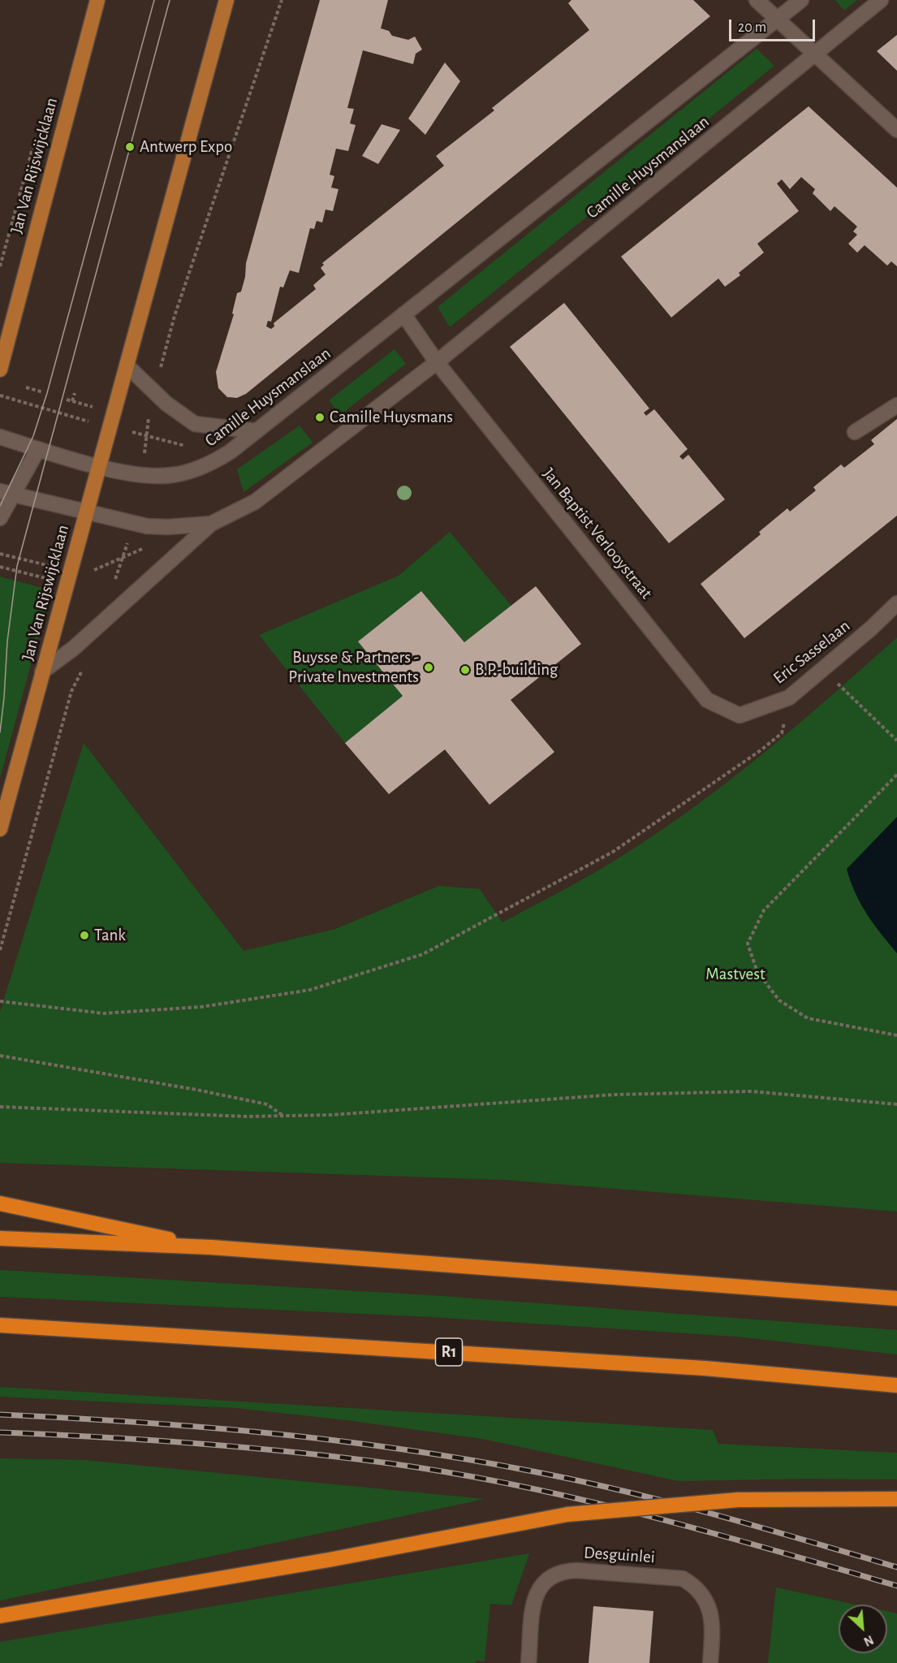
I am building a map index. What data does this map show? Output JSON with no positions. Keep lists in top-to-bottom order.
{
  "streets": {
    "highway": ["R1"],
    "main road": ["Jan Van Rijswijcklaan"],
    "street": [
      "Camille Huysmanslaan",
      "Jan Baptist Verlooystraat",
      "Eric Sasselaan",
      "Desguinlei"
    ]
  },
  "crossings": [
    ["Jan Van Rijswijcklaan", "Camille Huysmanslaan"],
    ["Camille Huysmanslaan", "Jan Baptist Verlooystraat"],
    ["Jan Baptist Verlooystraat", "Eric Sasselaan"]
  ],
  "parks": ["Mastvest"],
  "places": [
    "Antwerp Expo",
    "Camille Huysmans",
    "Buysse & Partners - Private Investments",
    "B.P.-building",
    "Tank"
  ],
  "scale_bar": "20 m",
  "north": "bottom right"
}
